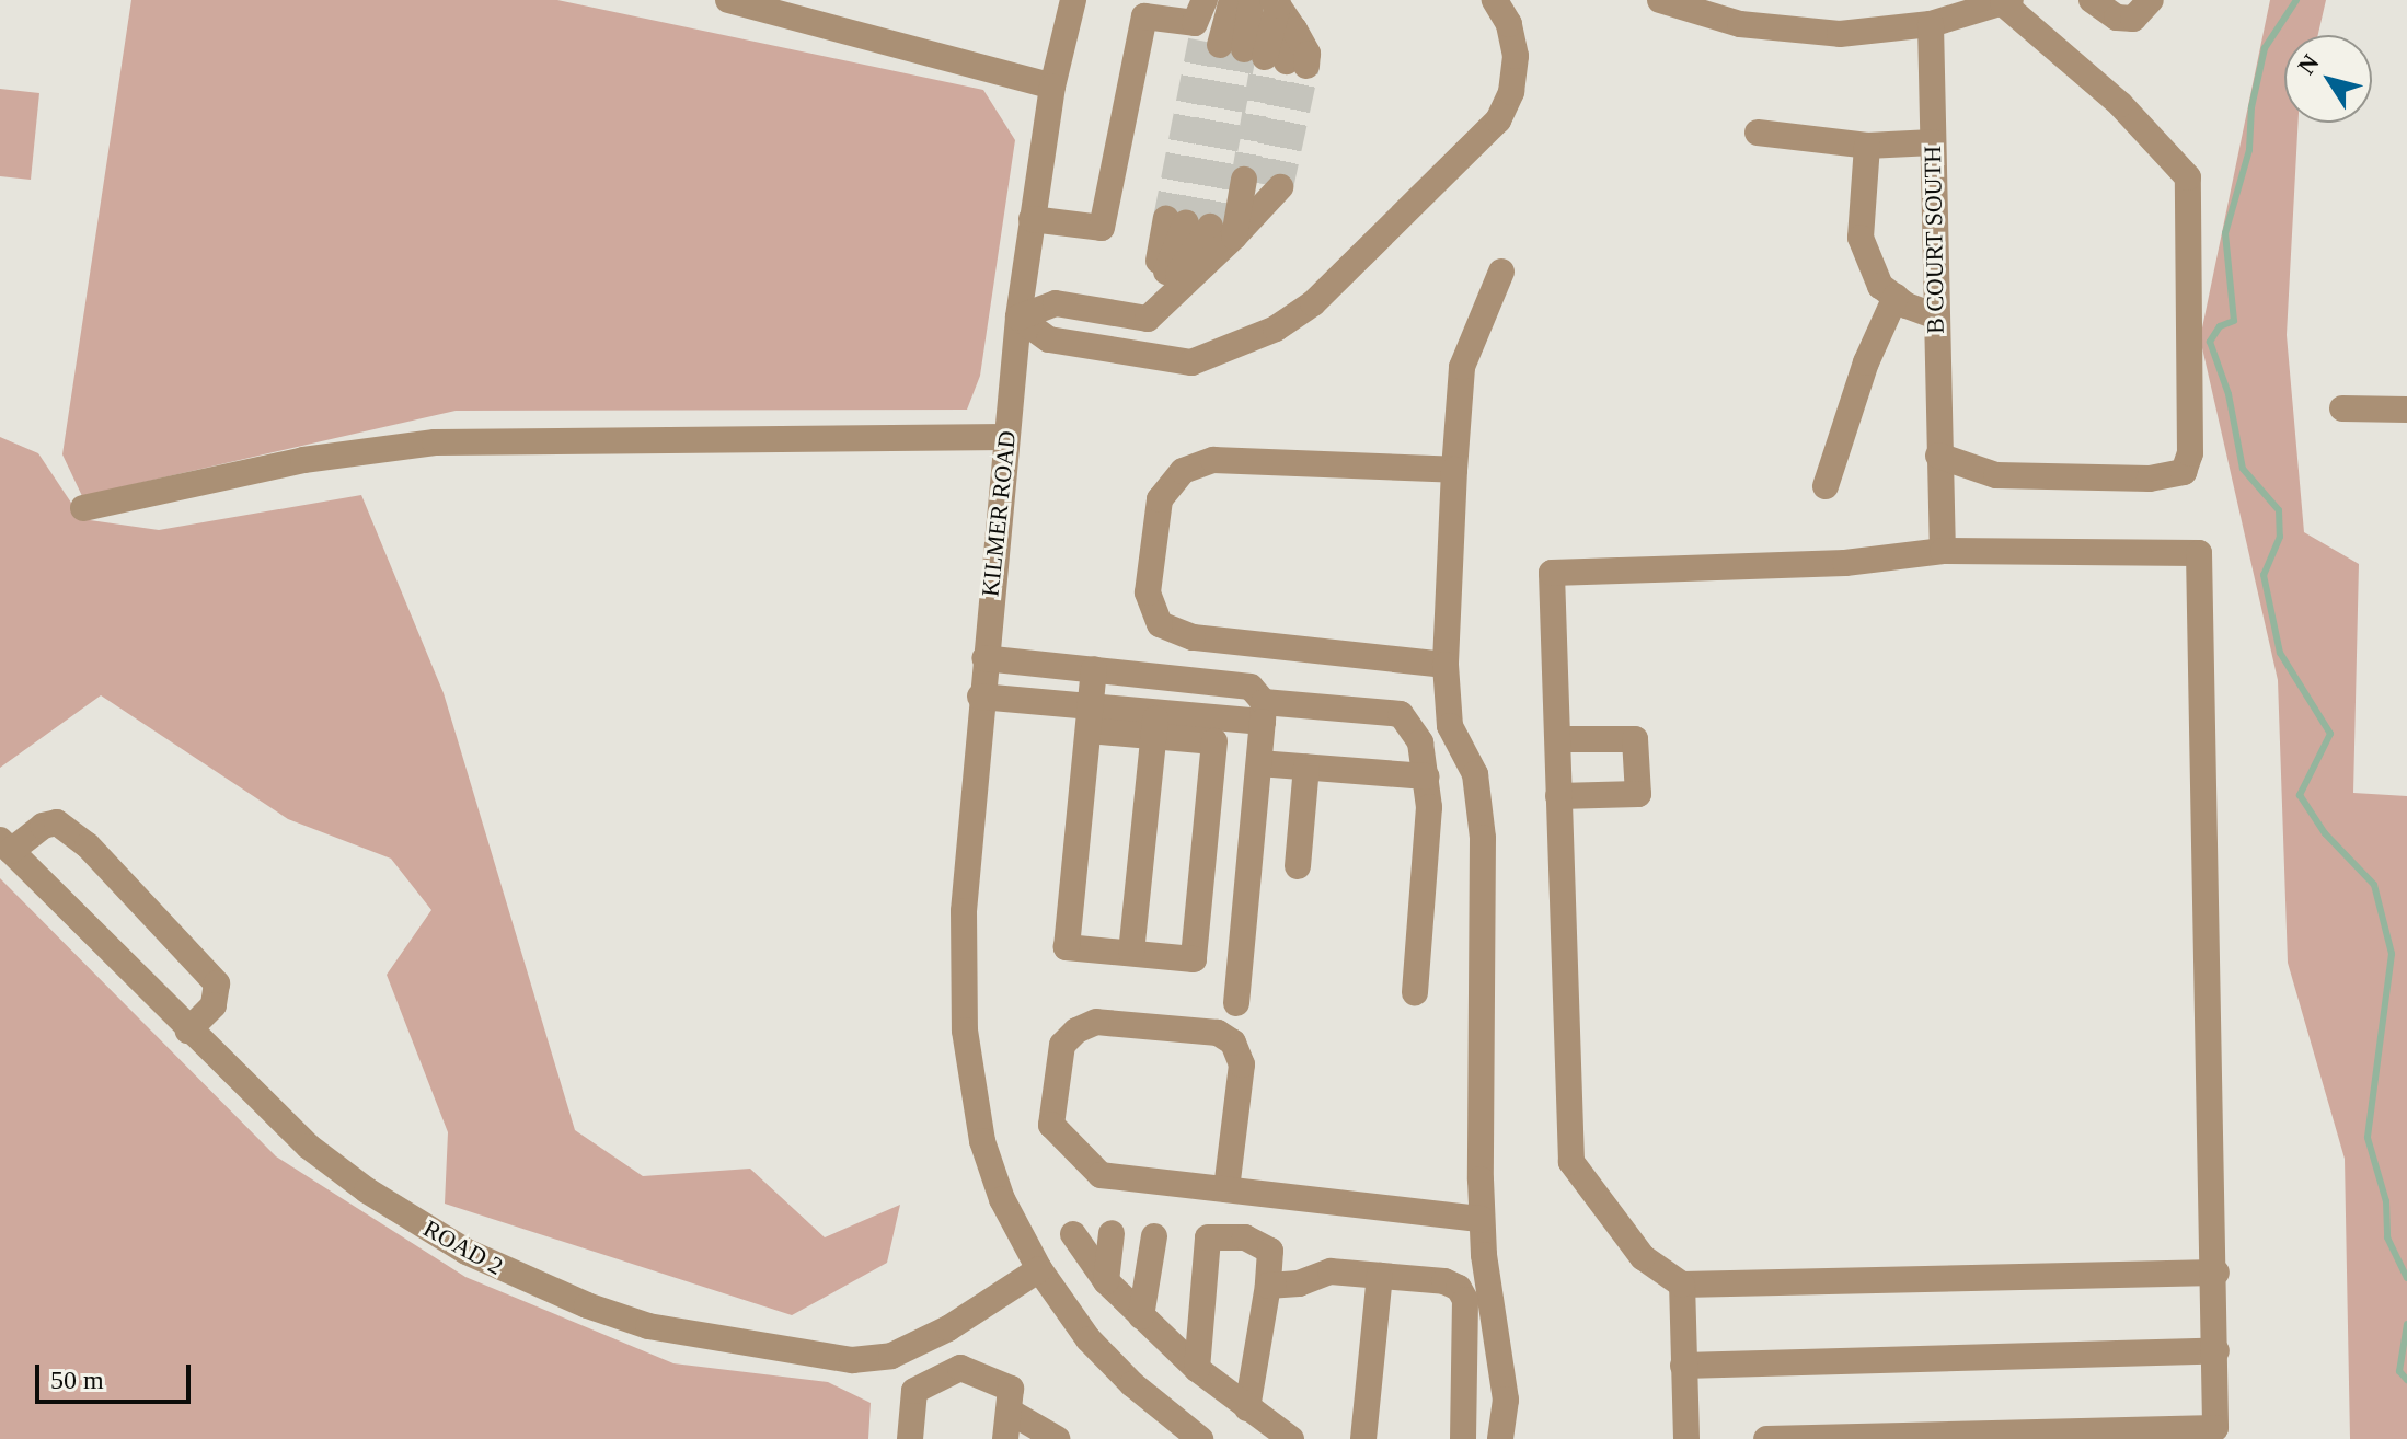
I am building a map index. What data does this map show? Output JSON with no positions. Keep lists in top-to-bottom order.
{
  "streets": {
    "street": ["B COURT SOUTH", "KILMER ROAD", "ROAD 2"]
  },
  "crossings": [
    ["KILMER ROAD", "ROAD 2"]
  ],
  "scale_bar": "50 m",
  "north": "top left"
}
